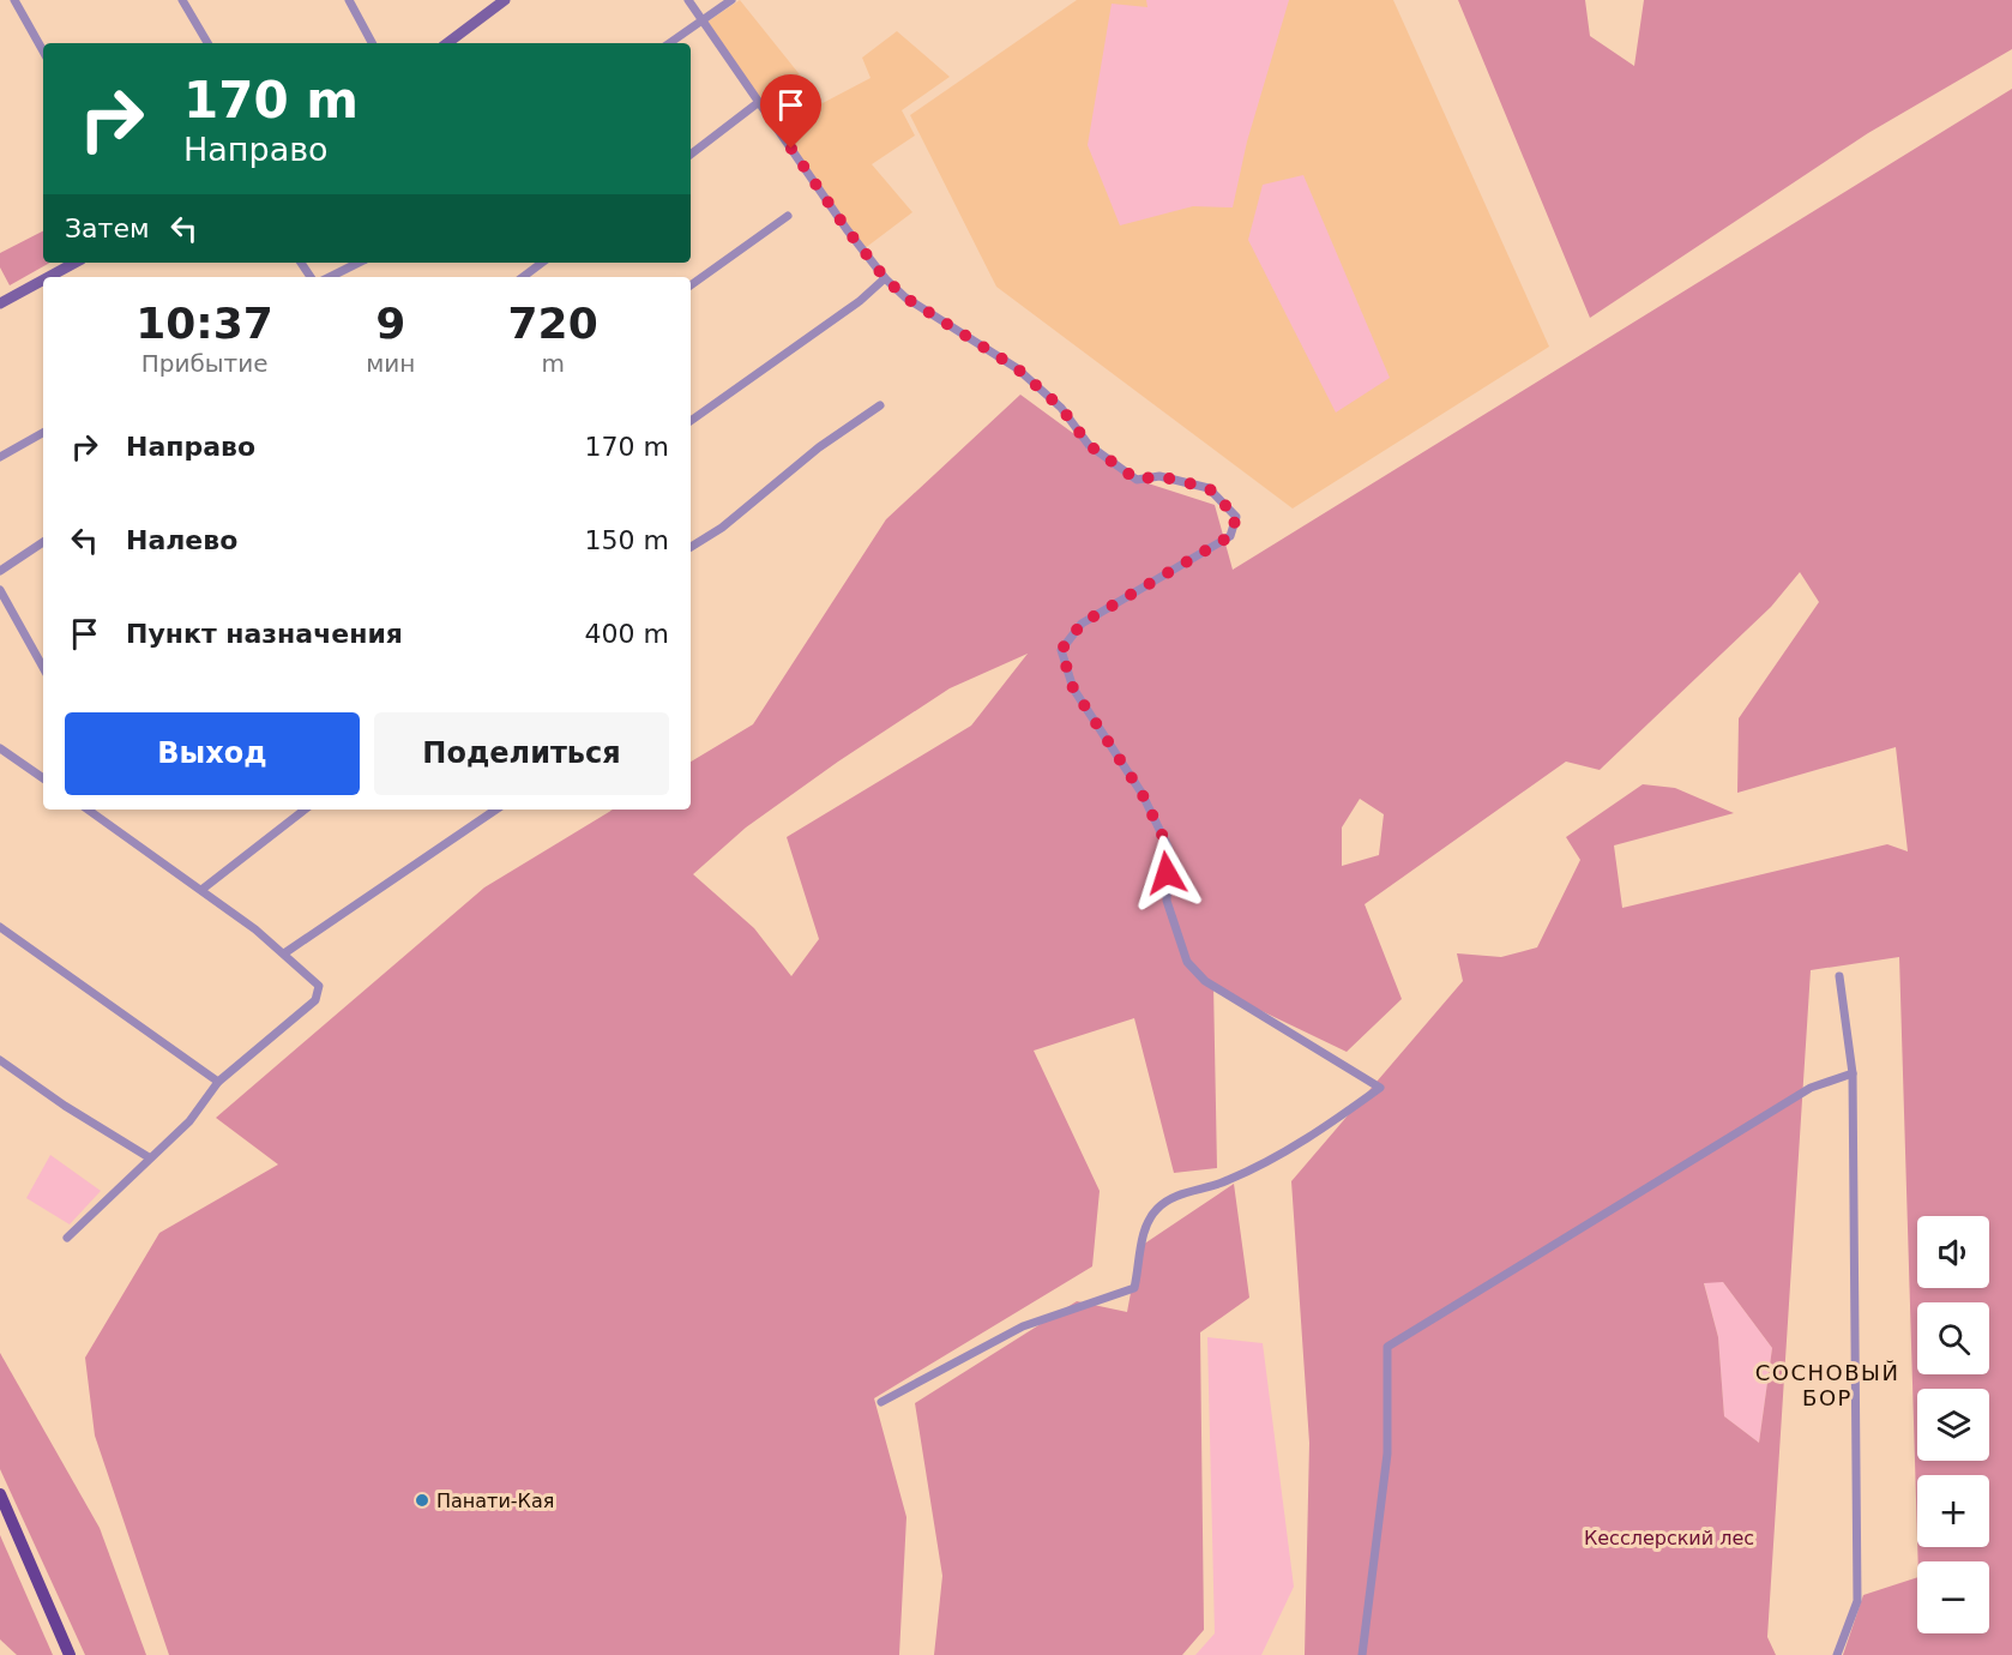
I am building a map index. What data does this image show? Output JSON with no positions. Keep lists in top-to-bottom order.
{
  "districts": ["СОСНОВЫЙ БОР"],
  "parks": ["Кесслерский лес"],
  "places": ["Панати-Кая"],
  "page": {
    "turn": ["170 m", "Направо"],
    "then": "Затем",
    "eta": [
      "10:37",
      "Прибытие",
      "9",
      "мин",
      "720",
      "m"
    ],
    "list": [
      {
        "name": "Направо",
        "value": "170 m"
      },
      {
        "name": "Налево",
        "value": "150 m"
      },
      {
        "name": "Пункт назначения",
        "value": "400 m"
      }
    ],
    "buttons": ["Выход", "Поделиться"],
    "map_buttons": ["+", "−"]
  }
}
